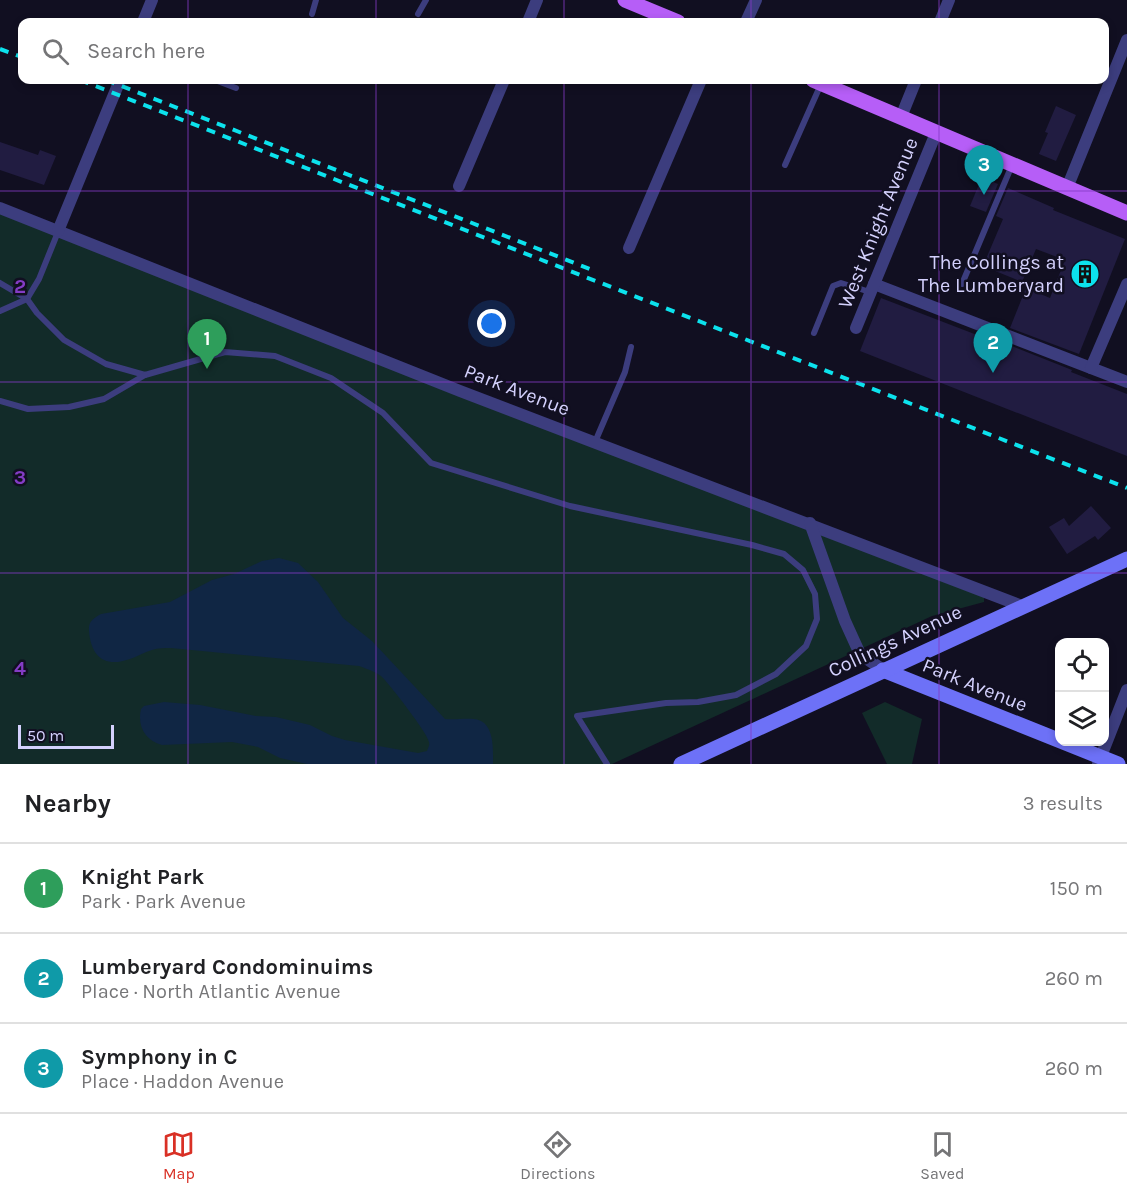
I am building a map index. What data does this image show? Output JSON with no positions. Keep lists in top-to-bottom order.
{
  "streets": {
    "main road": ["Park Avenue", "Collings Avenue"],
    "street": ["West Knight Avenue"]
  },
  "crossings": [
    ["Park Avenue", "Collings Avenue"]
  ],
  "places": {
    "building": ["The Collings at The Lumberyard"]
  },
  "scale_bar": "50 m",
  "page": {
    "search": "Search here",
    "pins": ["3", "1", "2"],
    "scale": "50 m",
    "heading": ["Nearby", "3 results"],
    "list": [
      {
        "mark": "1",
        "name": "Knight Park",
        "note": "Park · Park Avenue",
        "value": "150 m"
      },
      {
        "mark": "2",
        "name": "Lumberyard Condominuims",
        "note": "Place · North Atlantic Avenue",
        "value": "260 m"
      },
      {
        "mark": "3",
        "name": "Symphony in C",
        "note": "Place · Haddon Avenue",
        "value": "260 m"
      }
    ],
    "nav": ["Map", "Directions", "Saved"]
  },
  "grid": {
    "rows": ["2", "3", "4"]
  }
}
